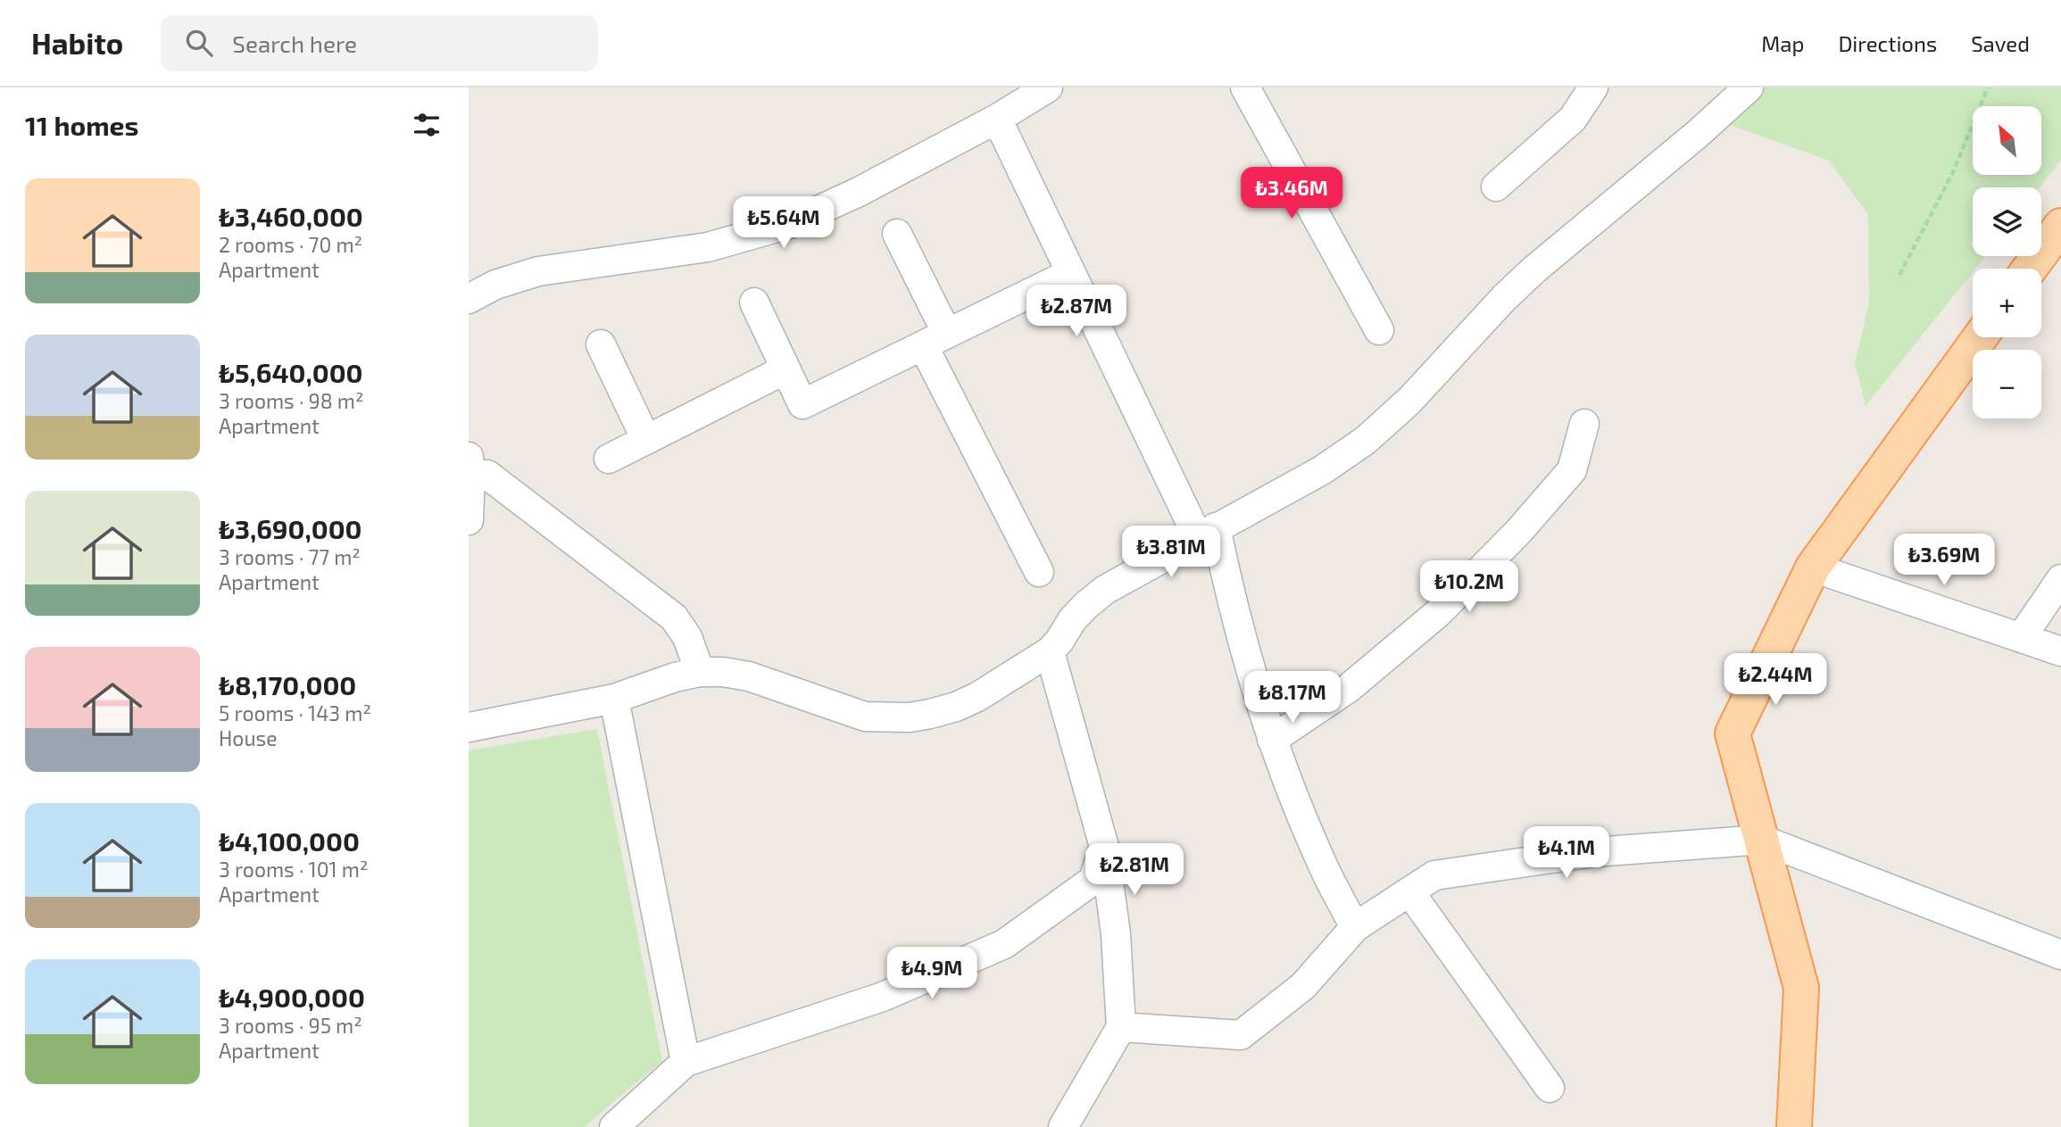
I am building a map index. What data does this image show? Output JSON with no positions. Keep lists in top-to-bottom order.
{
  "north": "top left",
  "page": {
    "header": "Habito",
    "search": "Search here",
    "nav": ["Map", "Directions", "Saved"],
    "heading": "11 homes",
    "map_buttons": ["+", "−"],
    "list": [
      {
        "name": "₺3,460,000",
        "note": "2 rooms · 70 m² · Apartment"
      },
      {
        "name": "₺5,640,000",
        "note": "3 rooms · 98 m² · Apartment"
      },
      {
        "name": "₺3,690,000",
        "note": "3 rooms · 77 m² · Apartment"
      },
      {
        "name": "₺8,170,000",
        "note": "5 rooms · 143 m² · House"
      },
      {
        "name": "₺4,100,000",
        "note": "3 rooms · 101 m² · Apartment"
      },
      {
        "name": "₺4,900,000",
        "note": "3 rooms · 95 m² · Apartment"
      }
    ],
    "price": [
      "₺3.46M",
      "₺5.64M",
      "₺2.87M",
      "₺3.81M",
      "₺3.69M",
      "₺10.2M",
      "₺2.44M",
      "₺8.17M",
      "₺4.1M",
      "₺2.81M",
      "₺4.9M"
    ]
  }
}
